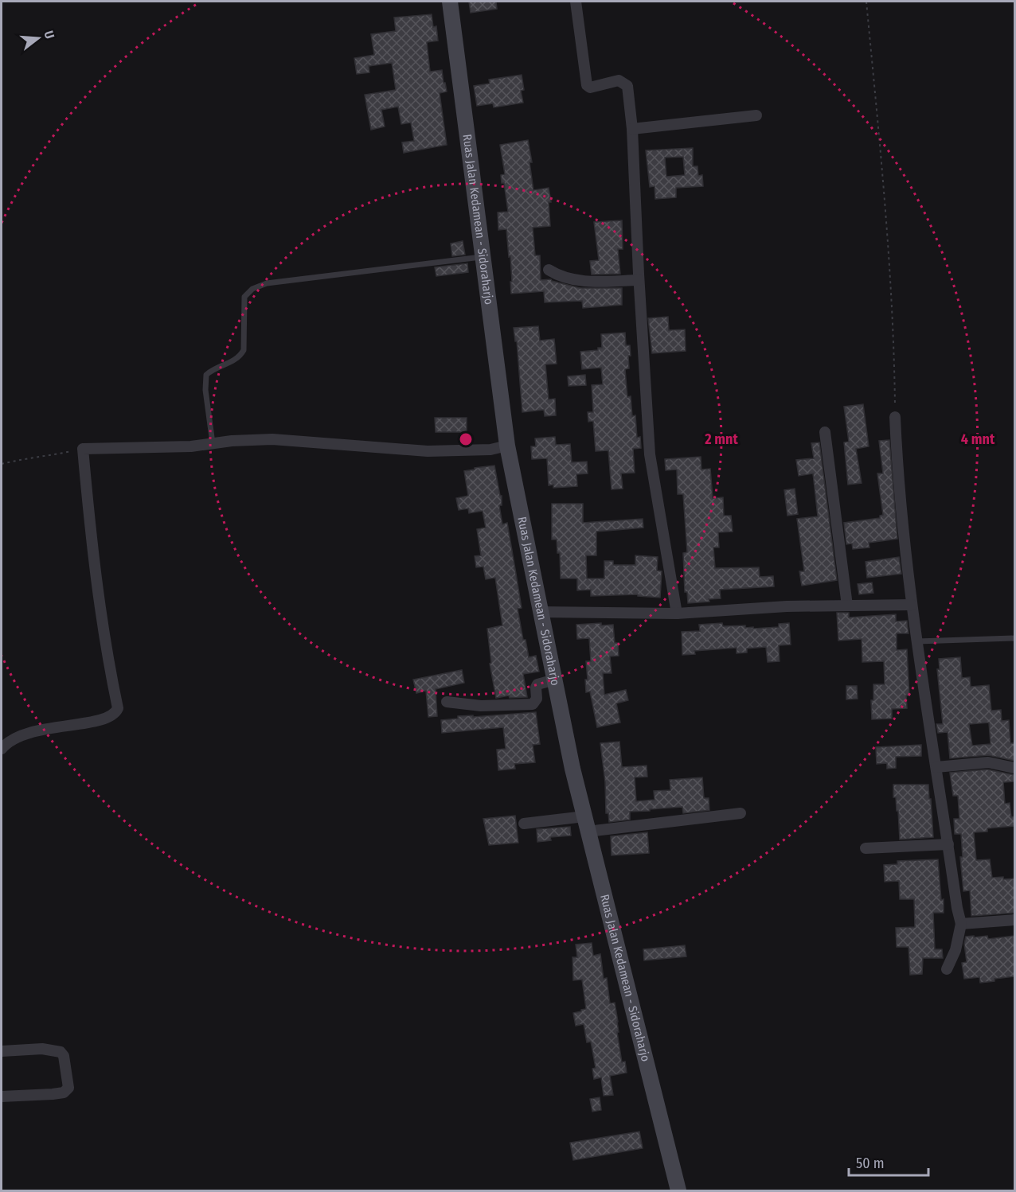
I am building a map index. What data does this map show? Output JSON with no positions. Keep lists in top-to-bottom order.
{
  "streets": {
    "main road": ["Ruas Jalan Kedamean - Sidoraharjo"]
  },
  "scale_bar": "50 m",
  "north": "right",
  "rings": ["2 mnt", "4 mnt"]
}
